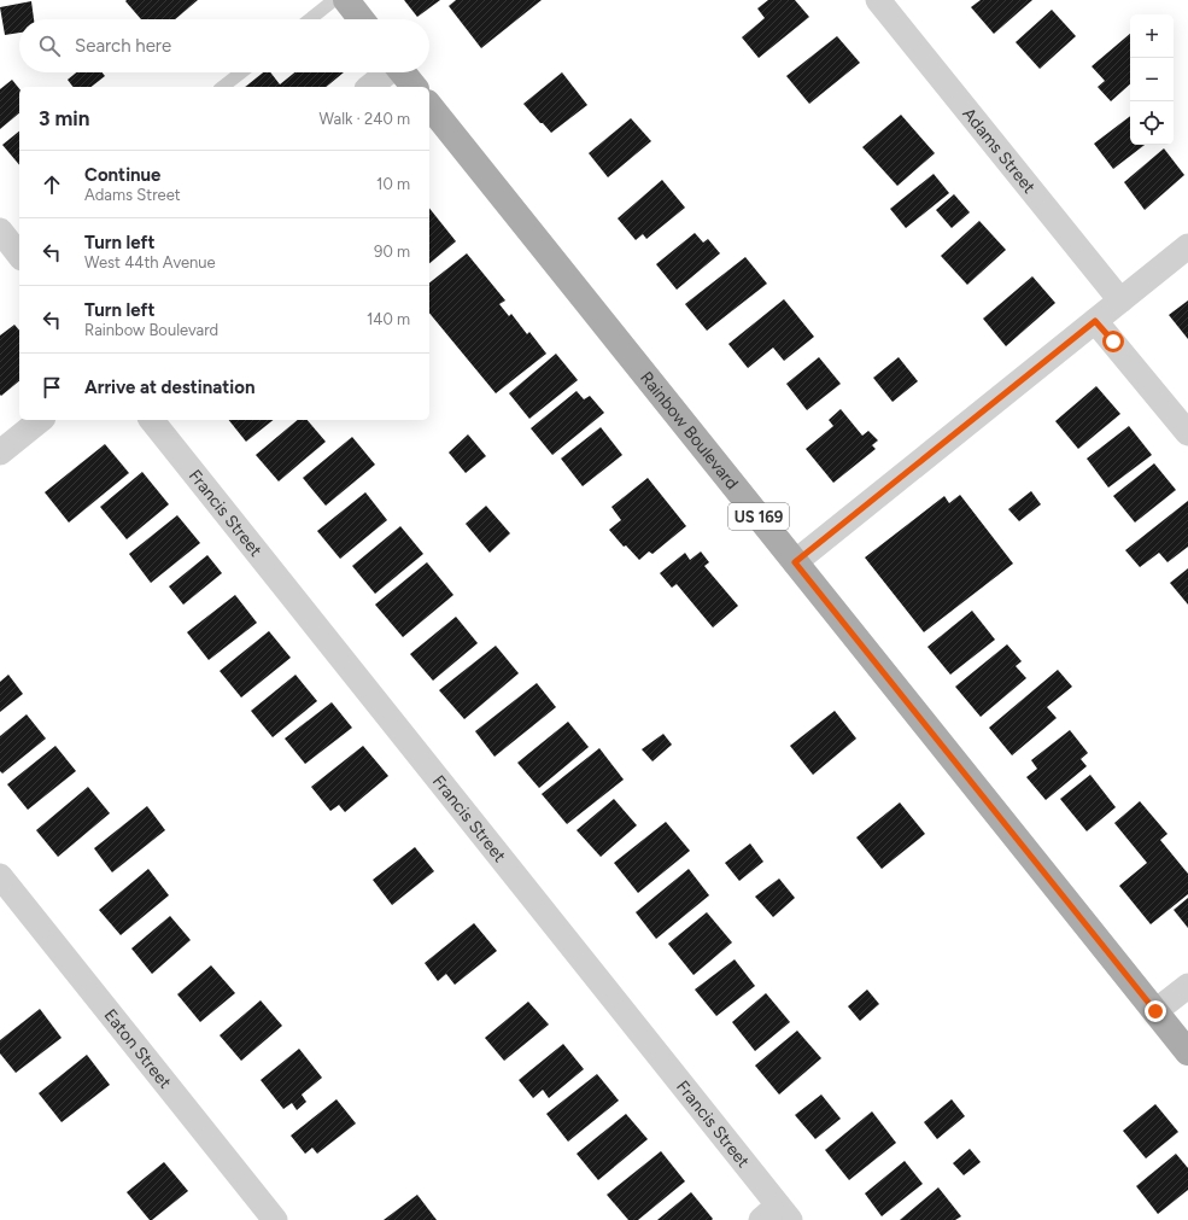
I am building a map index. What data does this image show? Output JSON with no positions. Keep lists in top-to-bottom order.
{
  "streets": {
    "main road": ["Rainbow Boulevard", "US 169"],
    "street": ["Adams Street", "Francis Street", "Eaton Street"]
  },
  "page": {
    "map_buttons": ["+", "−"],
    "search": "Search here",
    "heading": ["3 min", "Walk · 240 m"],
    "list": [
      ["Continue", "Adams Street", "10 m"],
      ["Turn left", "West 44th Avenue", "90 m"],
      ["Turn left", "Rainbow Boulevard", "140 m"],
      "Arrive at destination"
    ]
  }
}
